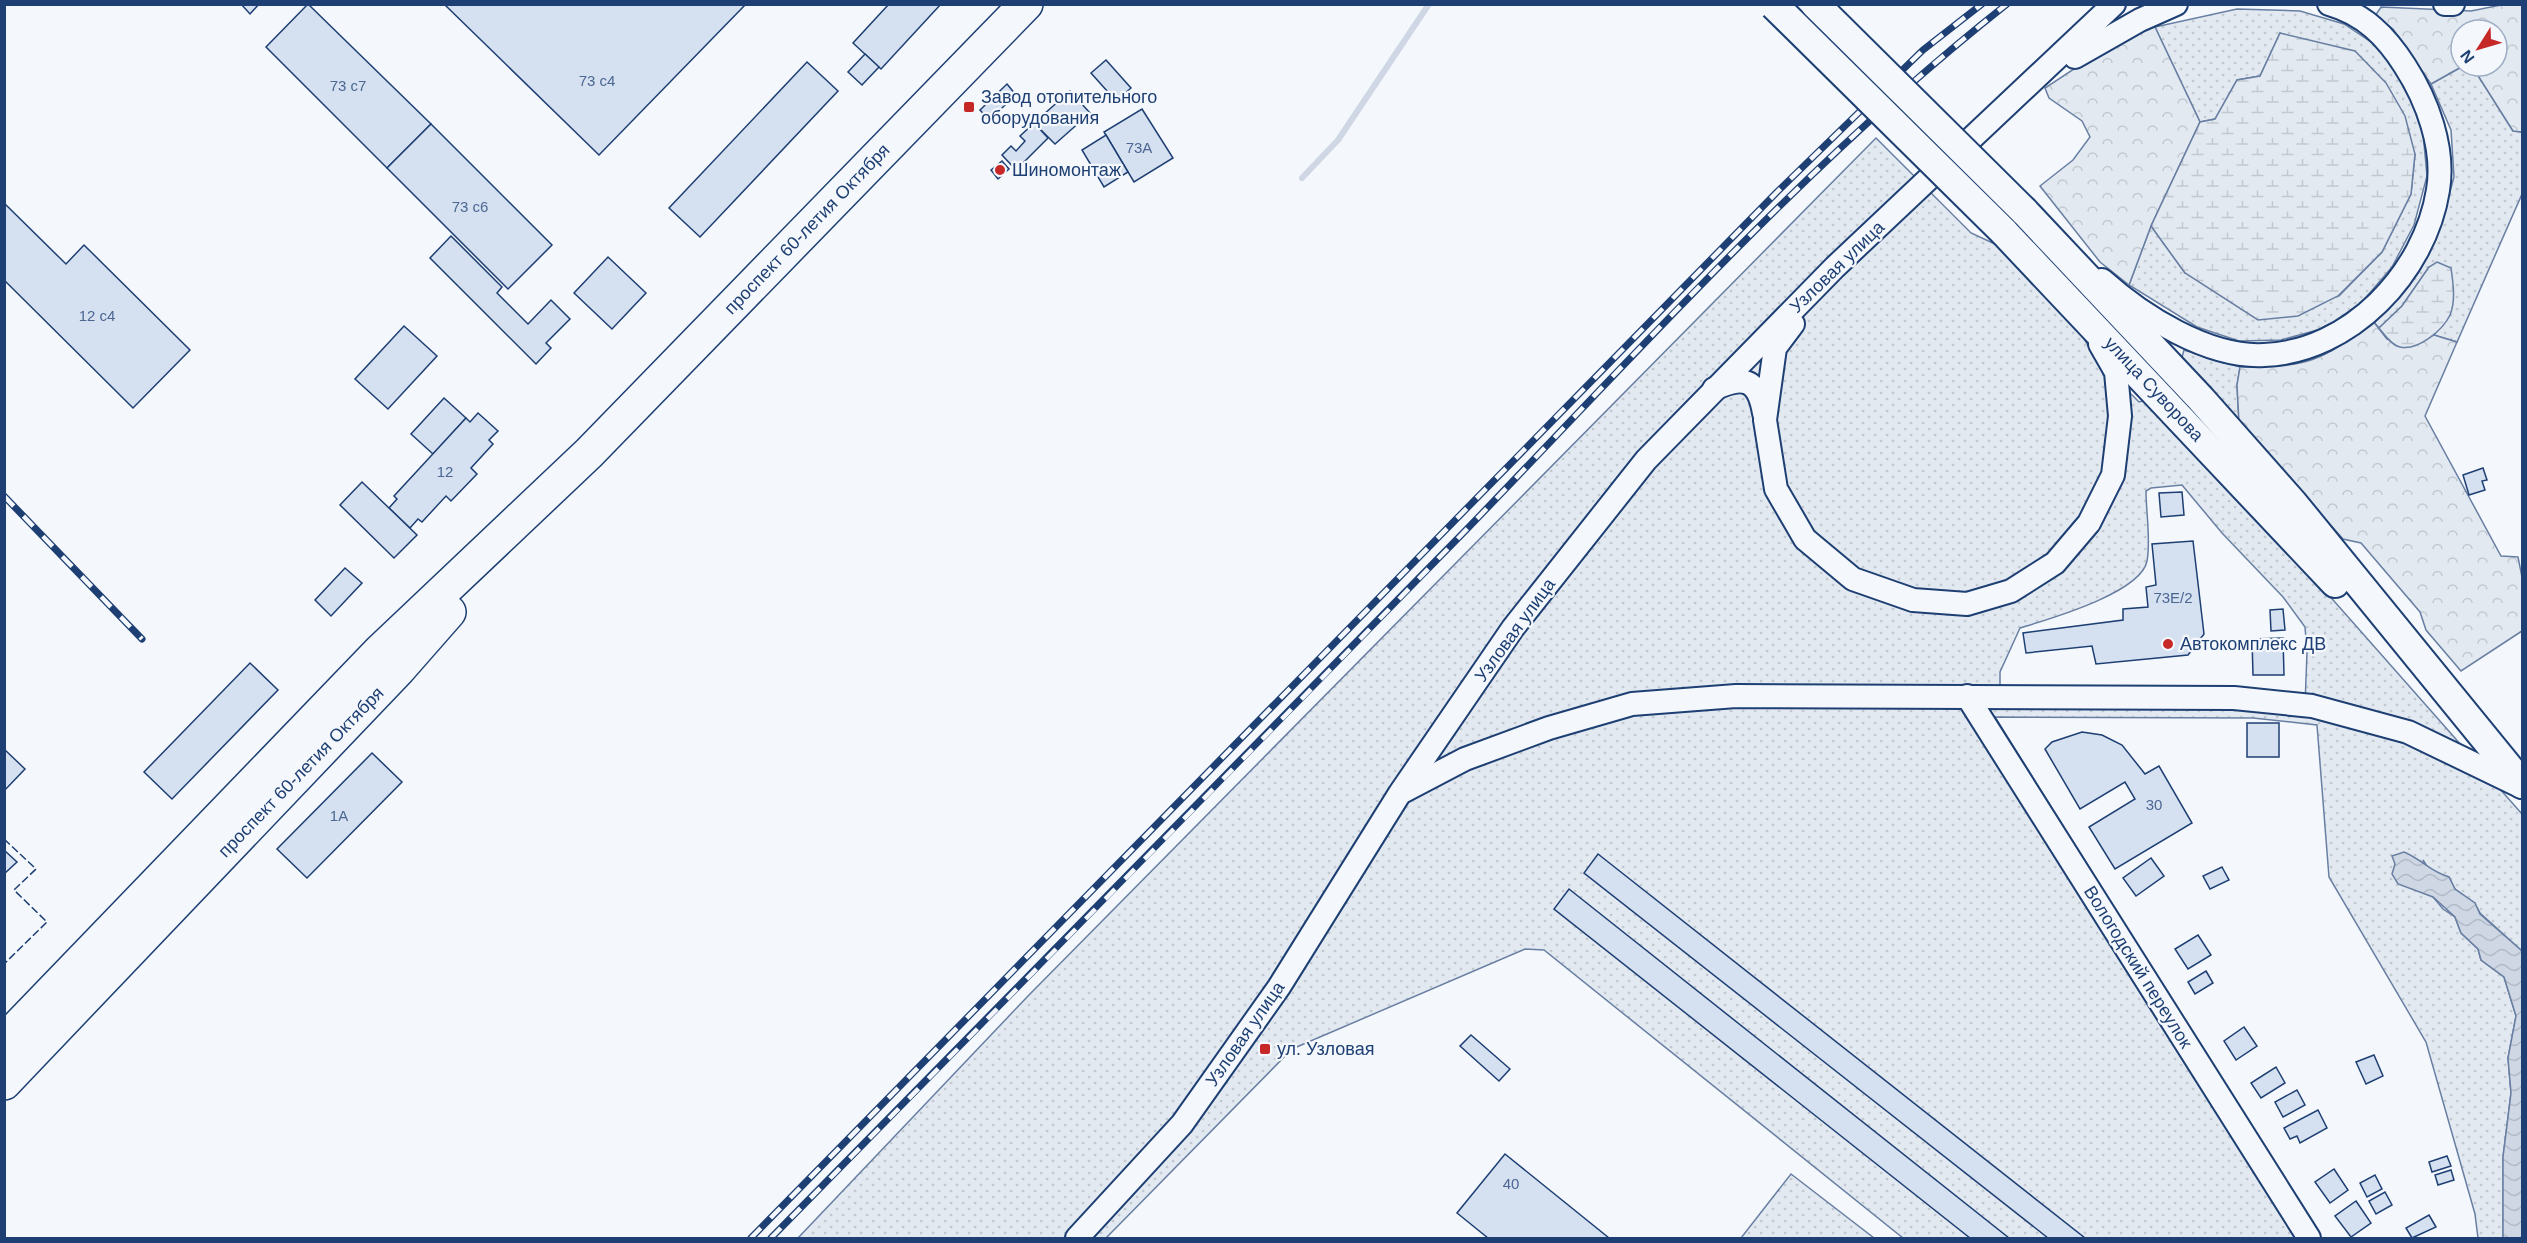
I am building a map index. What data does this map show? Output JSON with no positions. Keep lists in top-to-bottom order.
{
  "streets": {
    "highway": ["проспект 60-летия Октября"],
    "main road": ["улица Суворова"],
    "street": ["Узловая улица", "Вологодский переулок"]
  },
  "places": {
    "transit": ["Завод отопительного оборудования", "ул. Узловая"],
    "other": ["Шиномонтаж", "Автокомплекс ДВ"]
  },
  "house_numbers": [
    "73 с4",
    "73 с7",
    "73А",
    "73 с6",
    "12 с4",
    "12",
    "73Е/2",
    "30",
    "1А",
    "40"
  ],
  "north": "bottom left"
}
